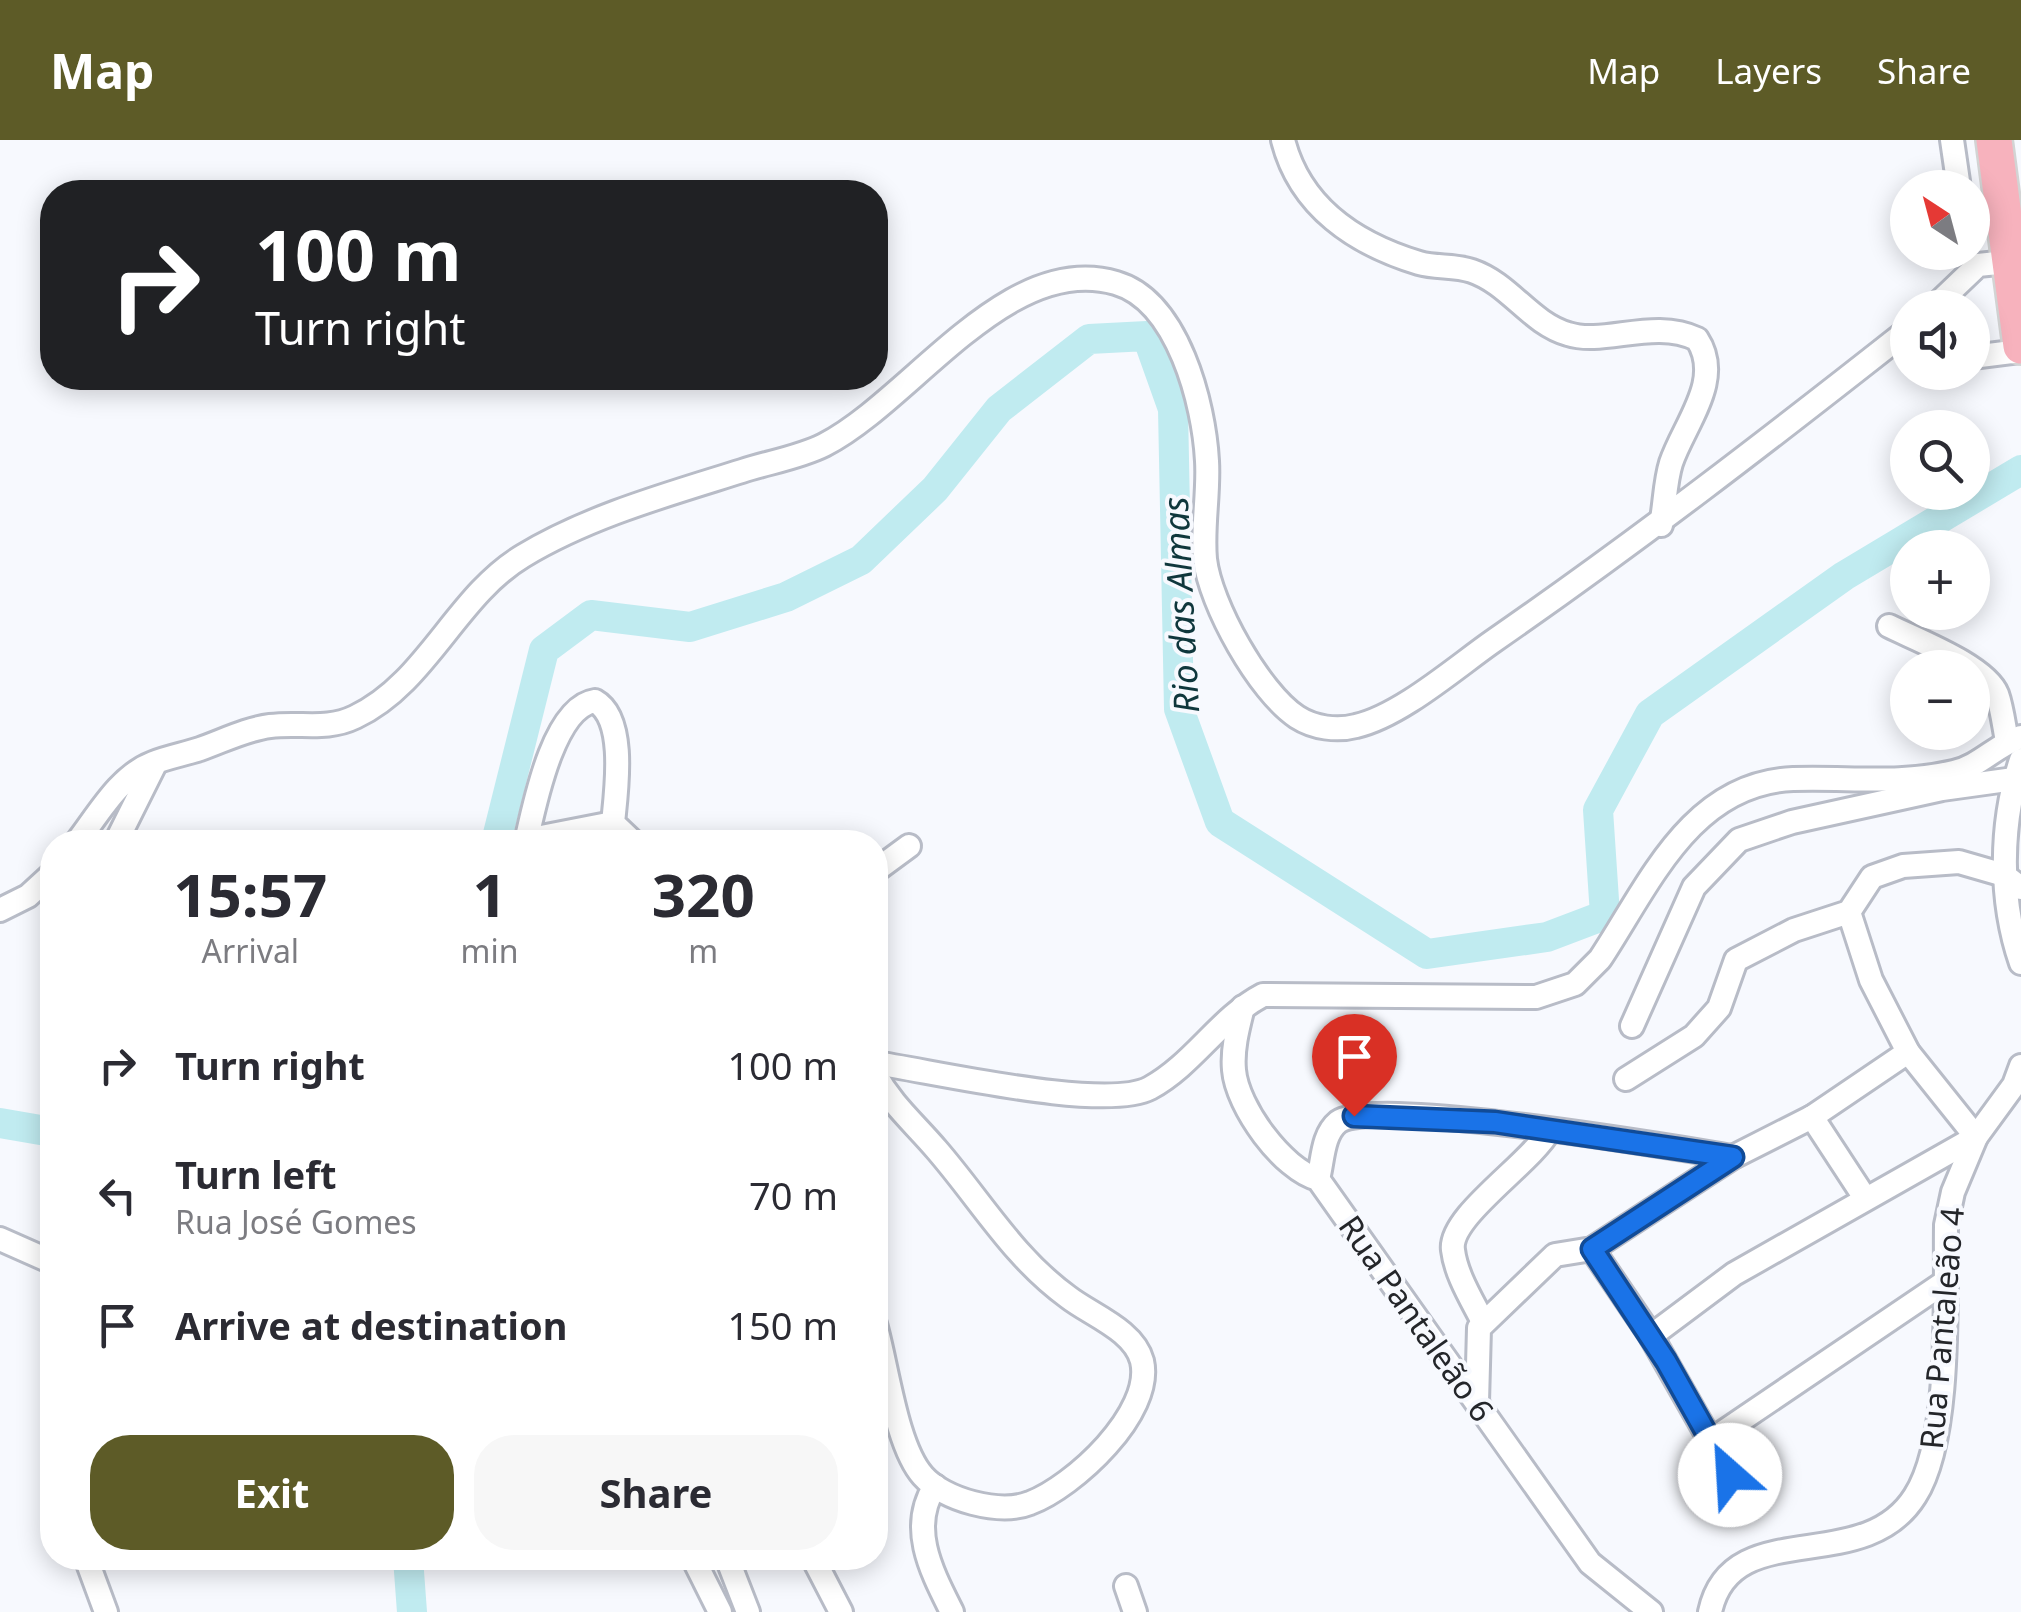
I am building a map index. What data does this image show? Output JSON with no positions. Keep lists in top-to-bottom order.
{
  "streets": {
    "street": ["Rua Pantaleão 6", "Rua Pantaleão 4"]
  },
  "water": ["Rio das Almas"],
  "north": "top left",
  "page": {
    "header": "Map",
    "nav": ["Map", "Layers", "Share"],
    "map_buttons": ["+", "−"],
    "turn": ["100 m", "Turn right"],
    "eta": [
      "15:57",
      "Arrival",
      "1",
      "min",
      "320",
      "m"
    ],
    "list": [
      {
        "name": "Turn right",
        "value": "100 m"
      },
      {
        "name": "Turn left",
        "note": "Rua José Gomes",
        "value": "70 m"
      },
      {
        "name": "Arrive at destination",
        "value": "150 m"
      }
    ],
    "buttons": ["Exit", "Share"]
  }
}
